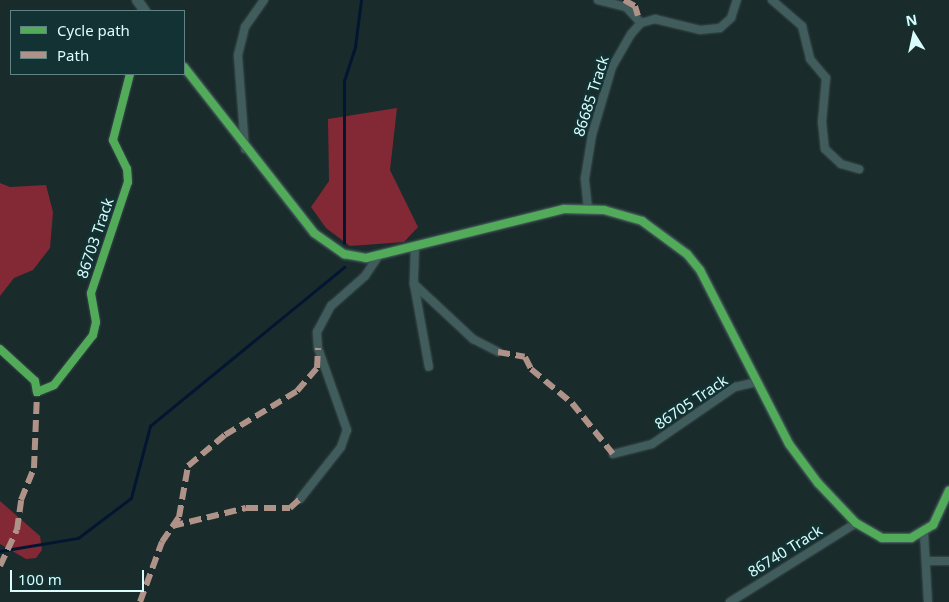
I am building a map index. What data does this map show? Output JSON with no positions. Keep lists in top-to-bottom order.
{
  "streets": {
    "street": [
      "86685 Track",
      "86703 Track",
      "86705 Track",
      "86740 Track"
    ]
  },
  "legend": ["Cycle path", "Path"],
  "scale_bar": "100 m",
  "north": "top"
}
